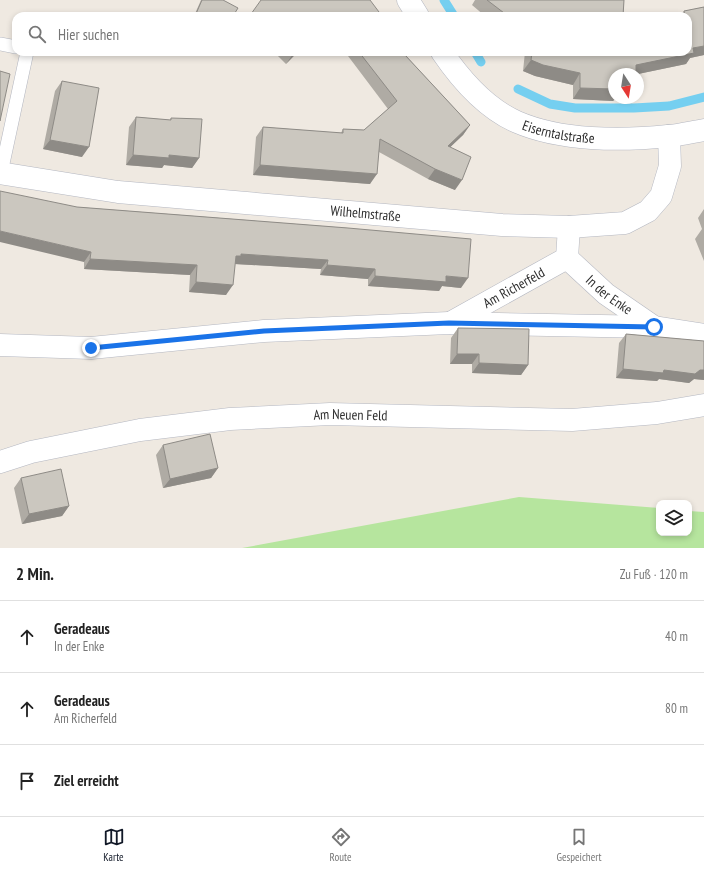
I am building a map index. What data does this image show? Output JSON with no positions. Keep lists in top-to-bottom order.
{
  "streets": {
    "street": [
      "Eiserntalstraße",
      "Wilhelmstraße",
      "Am Richerfeld",
      "In der Enke",
      "Am Neuen Feld"
    ]
  },
  "crossings": [
    ["Eiserntalstraße", "Wilhelmstraße"],
    ["Am Richerfeld", "In der Enke"]
  ],
  "north": "bottom",
  "page": {
    "search": "Hier suchen",
    "heading": ["2 Min.", "Zu Fuß · 120 m"],
    "list": [
      ["Geradeaus", "In der Enke", "40 m"],
      ["Geradeaus", "Am Richerfeld", "80 m"],
      "Ziel erreicht"
    ],
    "nav": ["Karte", "Route", "Gespeichert"]
  }
}
